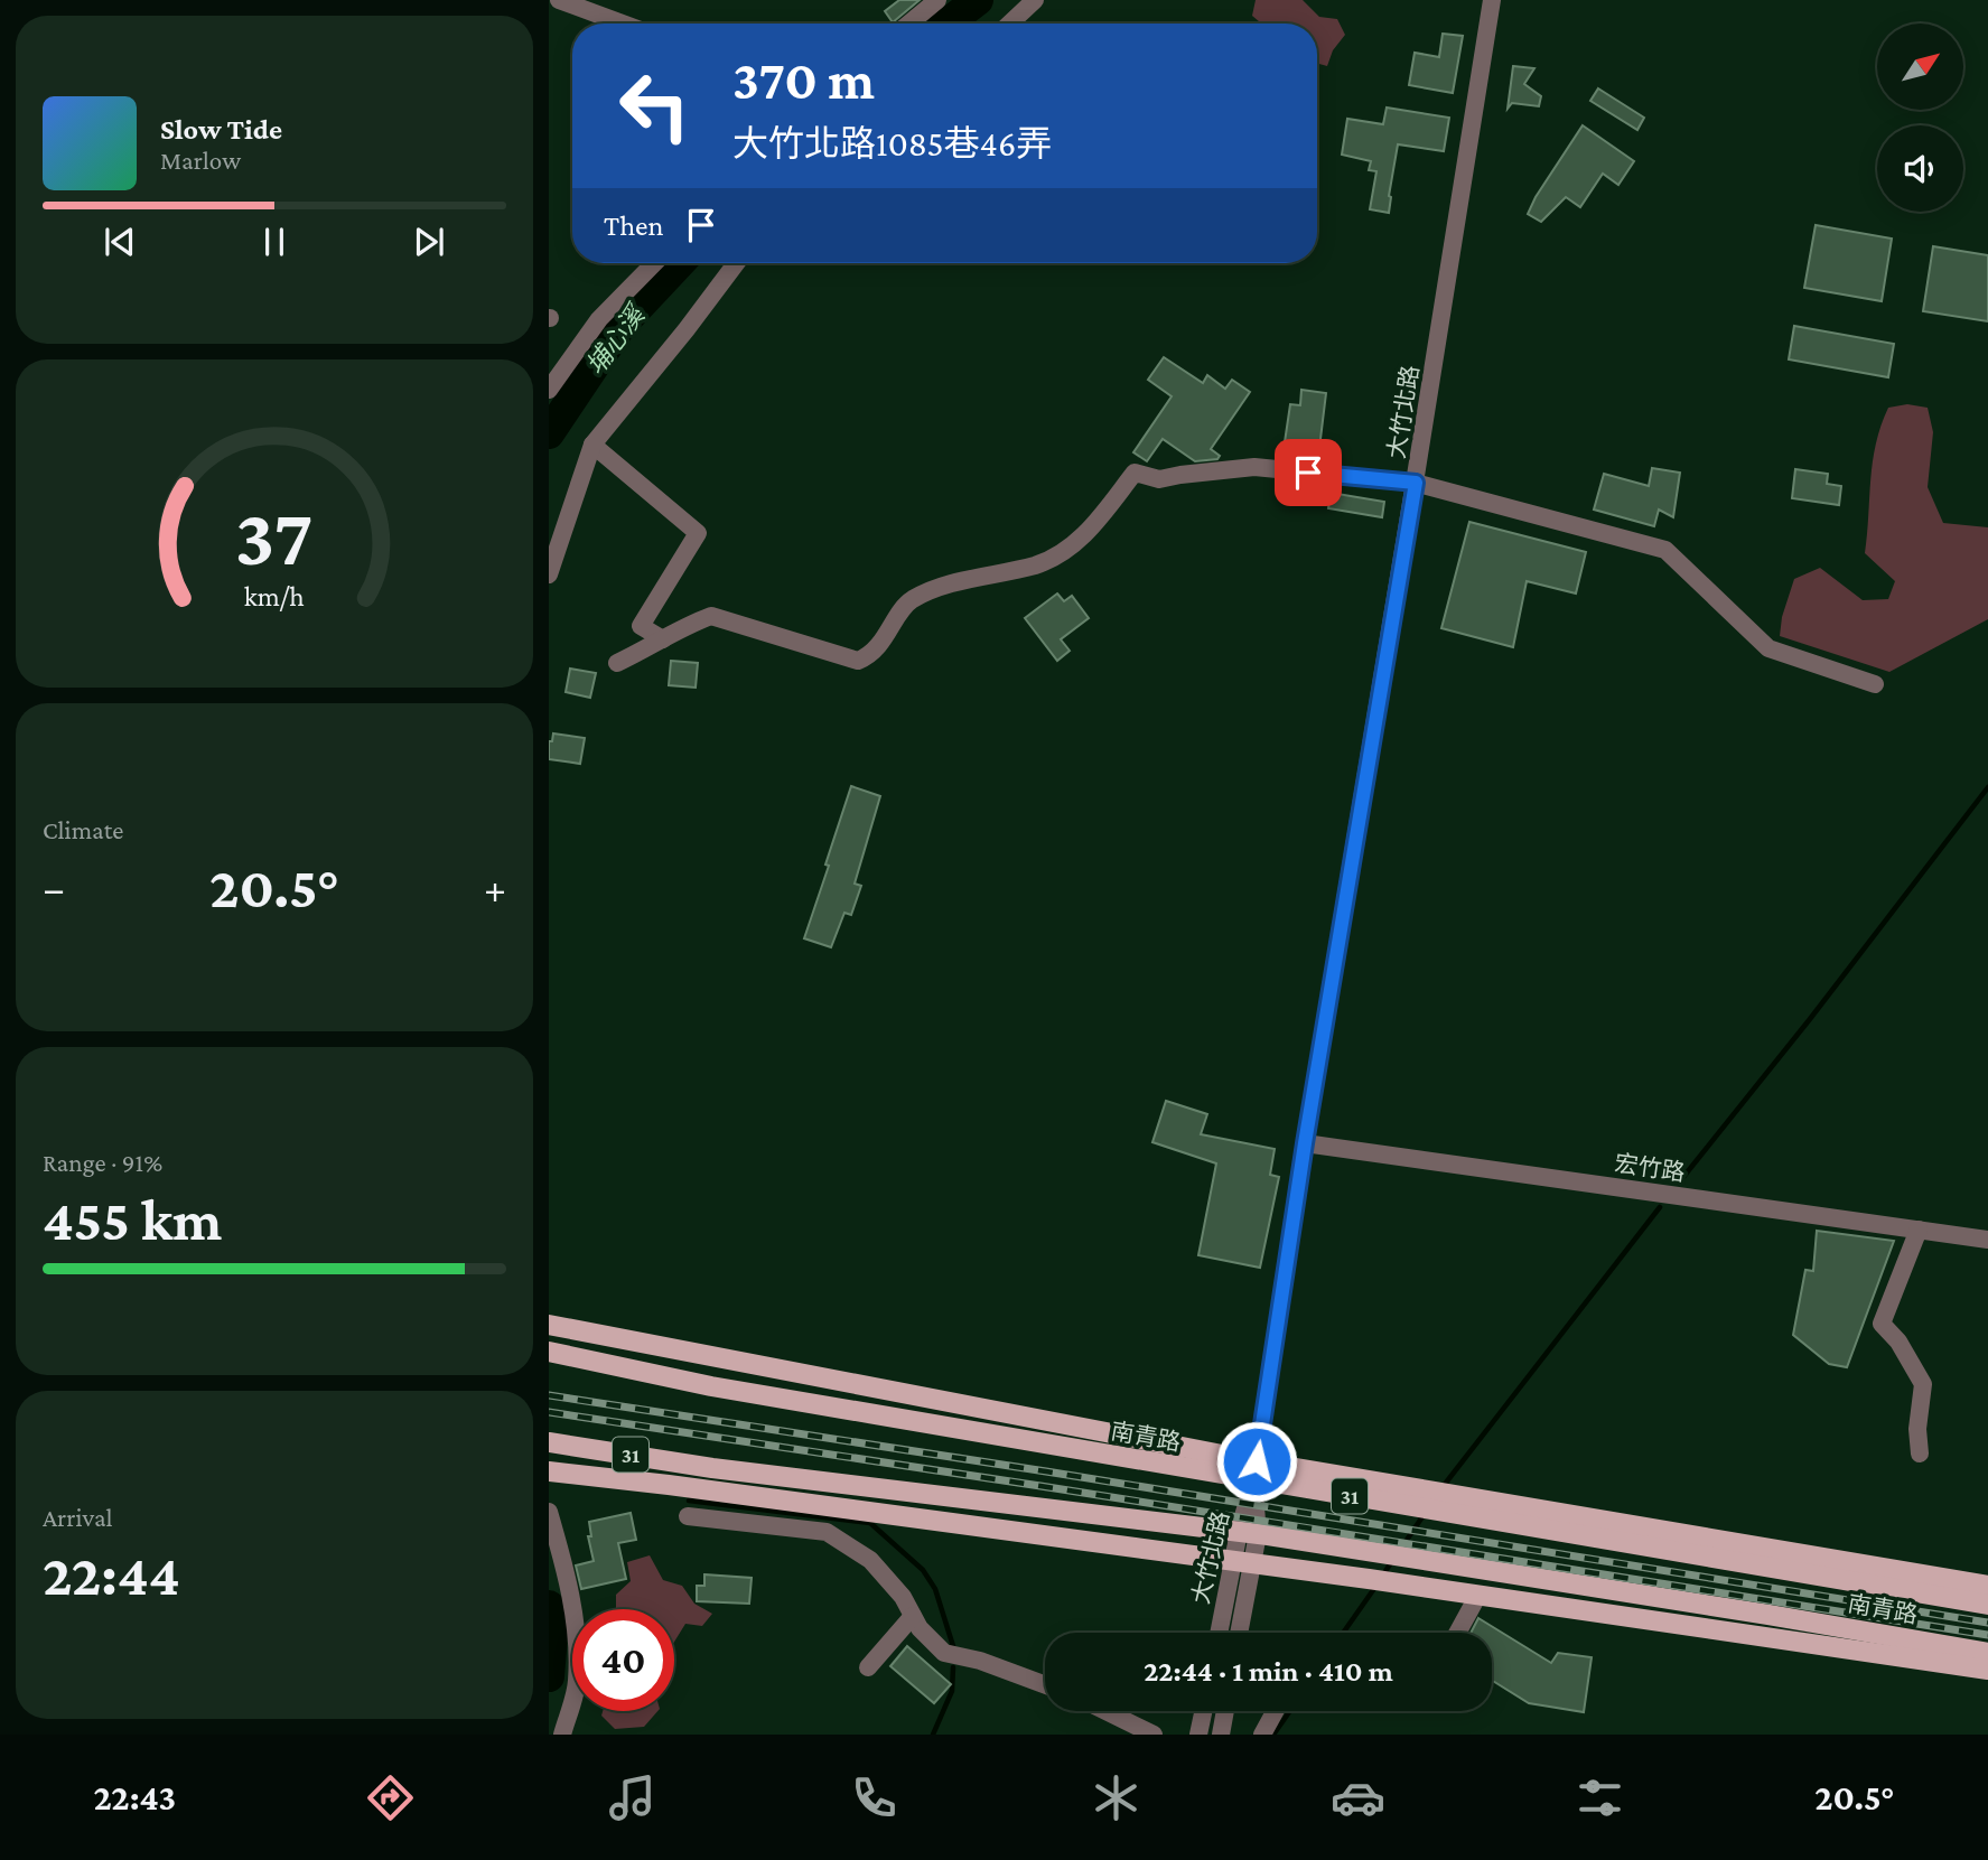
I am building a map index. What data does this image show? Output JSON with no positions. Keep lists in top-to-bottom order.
{
  "streets": {
    "main road": ["南青路", "31"],
    "street": ["大竹北路", "宏竹路"]
  },
  "crossings": [
    ["大竹北路", "宏竹路"],
    ["大竹北路", "南青路"],
    ["大竹北路", "31"],
    ["南青路", "31"]
  ],
  "water": ["埔心溪"],
  "north": "top right",
  "page": {
    "turn": ["370 m", "大竹北路1085巷46弄"],
    "song": ["Slow Tide", "Marlow"],
    "then": "Then",
    "tile": [
      "Climate",
      ["Range · 91%", "455 km"],
      ["Arrival", "22:44"]
    ],
    "heat": ["−", "20.5°", "+"],
    "limit": "40",
    "trip": "22:44 · 1 min · 410 m",
    "tabs": ["22:43", "20.5°"],
    "gauge": ["37", "km/h"]
  }
}
